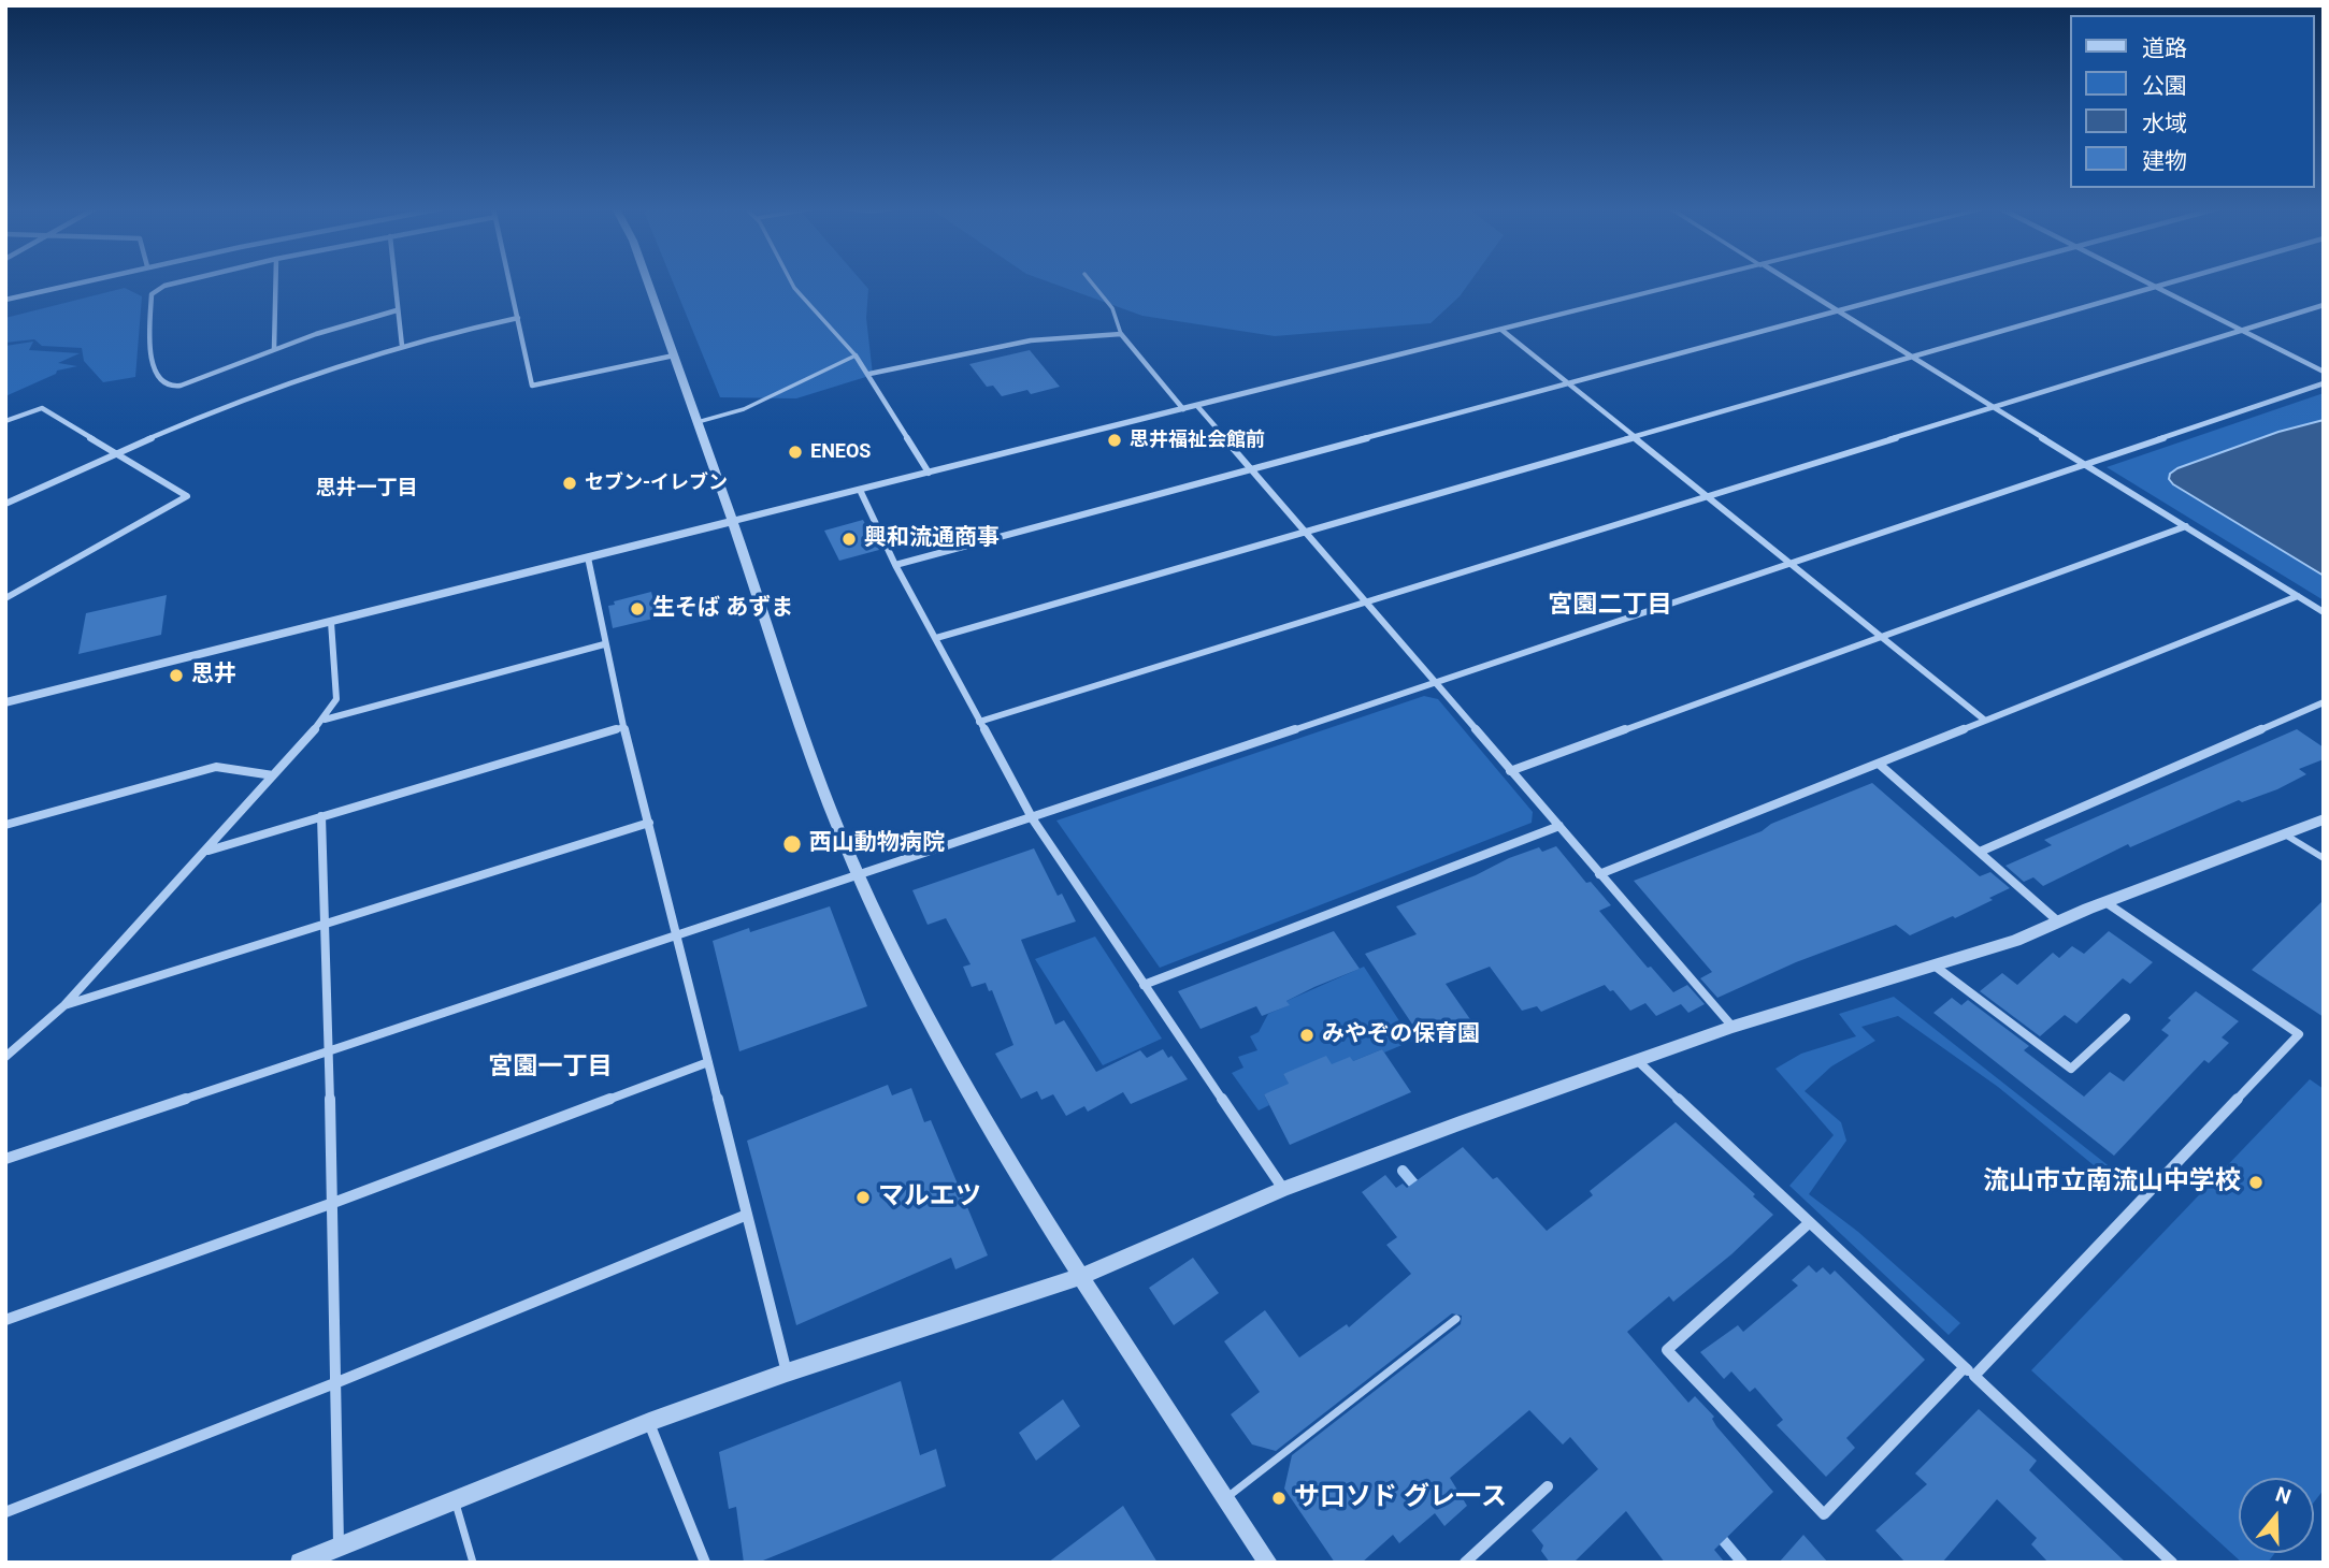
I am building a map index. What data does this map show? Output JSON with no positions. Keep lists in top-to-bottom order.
{
  "districts": ["思井一丁目", "宮園二丁目", "宮園一丁目"],
  "places": [
    "思井福祉会館前",
    "ENEOS",
    "セブン-イレブン",
    "興和流通商事",
    "生そば あずま",
    "思井",
    "西山動物病院",
    "みやぞの保育園",
    "流山市立南流山中学校",
    "マルエツ",
    "サ口ソド グレ一ス"
  ],
  "legend": [
    "道路",
    "公園",
    "水域",
    "建物"
  ],
  "north": "top"
}
